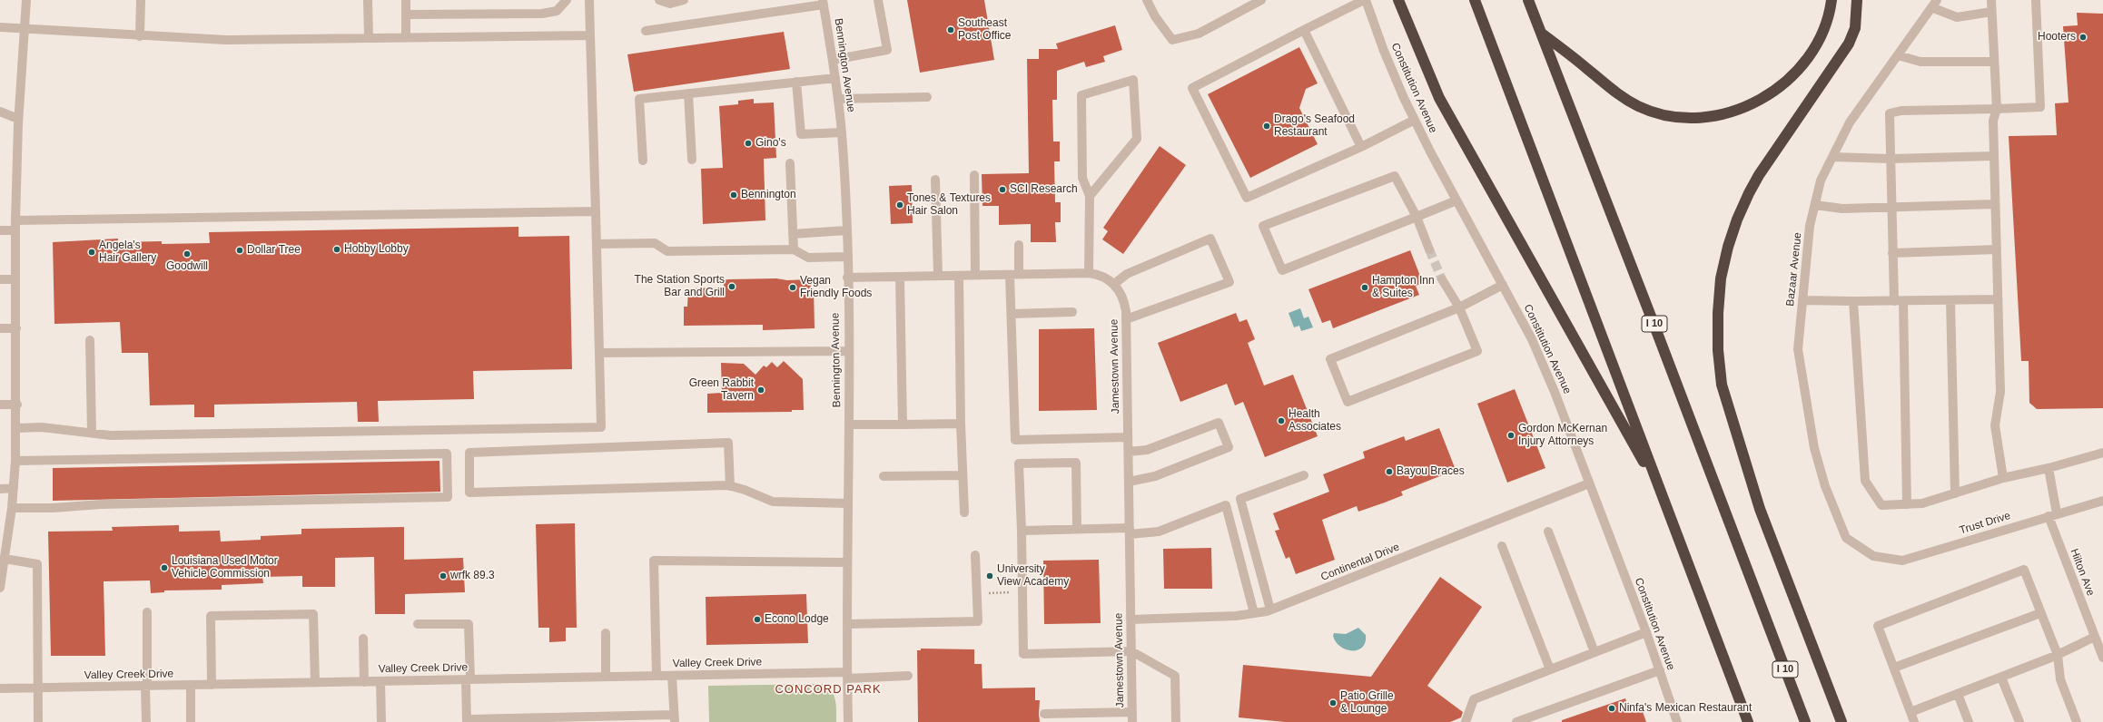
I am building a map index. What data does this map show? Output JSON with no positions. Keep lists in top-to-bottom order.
{
  "streets": {
    "highway": ["I 10"],
    "street": [
      "Bennington Avenue",
      "Constitution Avenue",
      "Bazaar Avenue",
      "Jamestown Avenue",
      "Trust Drive",
      "Continental Drive",
      "Hilton Ave",
      "Valley Creek Drive"
    ]
  },
  "crossings": [
    ["Bennington Avenue", "Valley Creek Drive"],
    ["Constitution Avenue", "Continental Drive"],
    ["Bazaar Avenue", "Trust Drive"],
    ["Jamestown Avenue", "Continental Drive"],
    ["Trust Drive", "Hilton Ave"]
  ],
  "districts": ["CONCORD PARK"],
  "places": [
    "Southeast Post Office",
    "Hooters",
    "Drago's Seafood Restaurant",
    "Gino's",
    "SCI Research",
    "Bennington",
    "Tones & Textures Hair Salon",
    "Hobby Lobby",
    "Dollar Tree",
    "Angela's Hair Gallery",
    "Goodwill",
    "The Station Sports Bar and Grill",
    "Vegan Friendly Foods",
    "Hampton Inn & Suites",
    "Green Rabbit Tavern",
    "Health Associates",
    "Gordon McKernan Injury Attorneys",
    "Bayou Braces",
    "Louisiana Used Motor Vehicle Commission",
    "wrfk 89.3",
    "University View Academy",
    "Econo Lodge",
    "Patio Grille & Lounge",
    "Ninfa's Mexican Restaurant"
  ]
}
